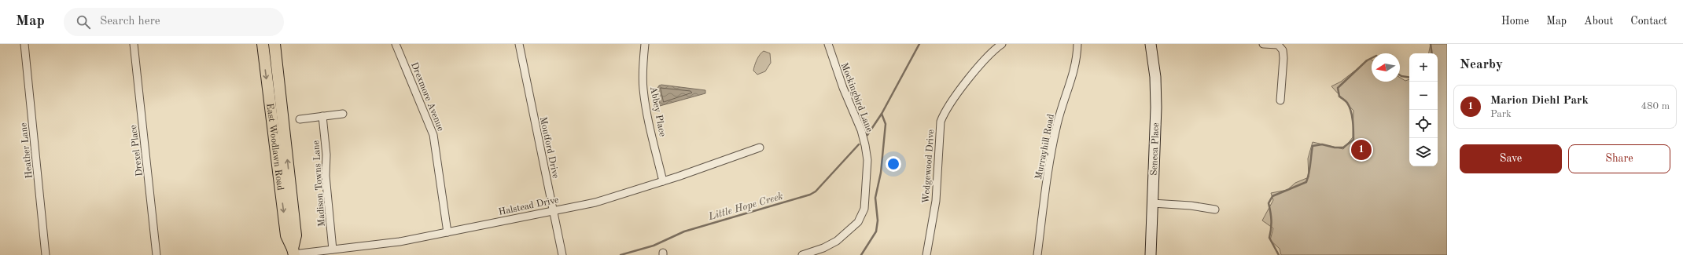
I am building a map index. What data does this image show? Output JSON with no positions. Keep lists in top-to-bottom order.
{
  "streets": {
    "main road": ["East Woodlawn Road"],
    "street": [
      "Drexmore Avenue",
      "Mockingbird Lane",
      "Abbey Place",
      "Murrayhill Road",
      "Montford Drive",
      "Seneca Place",
      "Heather Lane",
      "Drexel Place",
      "Wedgewood Drive",
      "Madison Towns Lane",
      "Halstead Drive"
    ]
  },
  "crossings": [
    ["Drexmore Avenue", "Halstead Drive"],
    ["Abbey Place", "Halstead Drive"],
    ["East Woodlawn Road", "Halstead Drive"],
    ["Montford Drive", "Halstead Drive"],
    ["Madison Towns Lane", "Halstead Drive"]
  ],
  "water": ["Little Hope Creek"],
  "north": "left",
  "page": {
    "header": "Map",
    "search": "Search here",
    "nav": [
      "Home",
      "Map",
      "About",
      "Contact"
    ],
    "heading": "Nearby",
    "map_buttons": ["+", "−"],
    "list": [
      {
        "mark": "1",
        "name": "Marion Diehl Park",
        "note": "Park",
        "value": "480 m"
      }
    ],
    "buttons": ["Save", "Share"],
    "pins": "1"
  }
}
